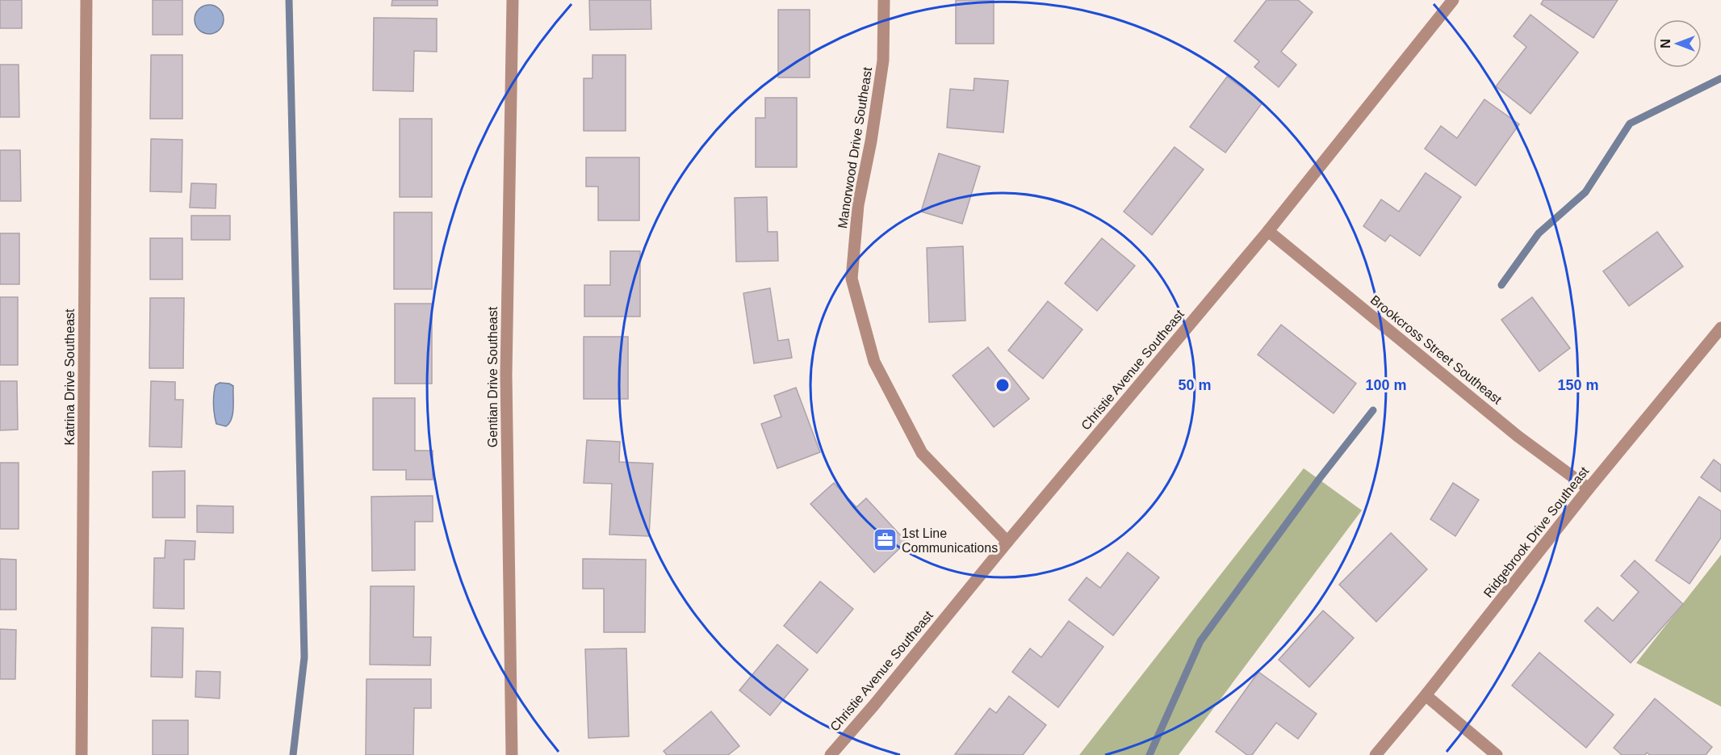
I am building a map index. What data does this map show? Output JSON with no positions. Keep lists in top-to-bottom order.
{
  "streets": {
    "street": [
      "Manorwood Drive Southeast",
      "Brookcross Street Southeast",
      "Christie Avenue Southeast",
      "Katrina Drive Southeast",
      "Gentian Drive Southeast",
      "Ridgebrook Drive Southeast"
    ]
  },
  "crossings": [
    ["Manorwood Drive Southeast", "Christie Avenue Southeast"],
    ["Brookcross Street Southeast", "Christie Avenue Southeast"],
    ["Brookcross Street Southeast", "Ridgebrook Drive Southeast"]
  ],
  "places": {
    "office": ["1st Line Communications"]
  },
  "north": "left",
  "rings": ["50 m", "100 m", "150 m"]
}
